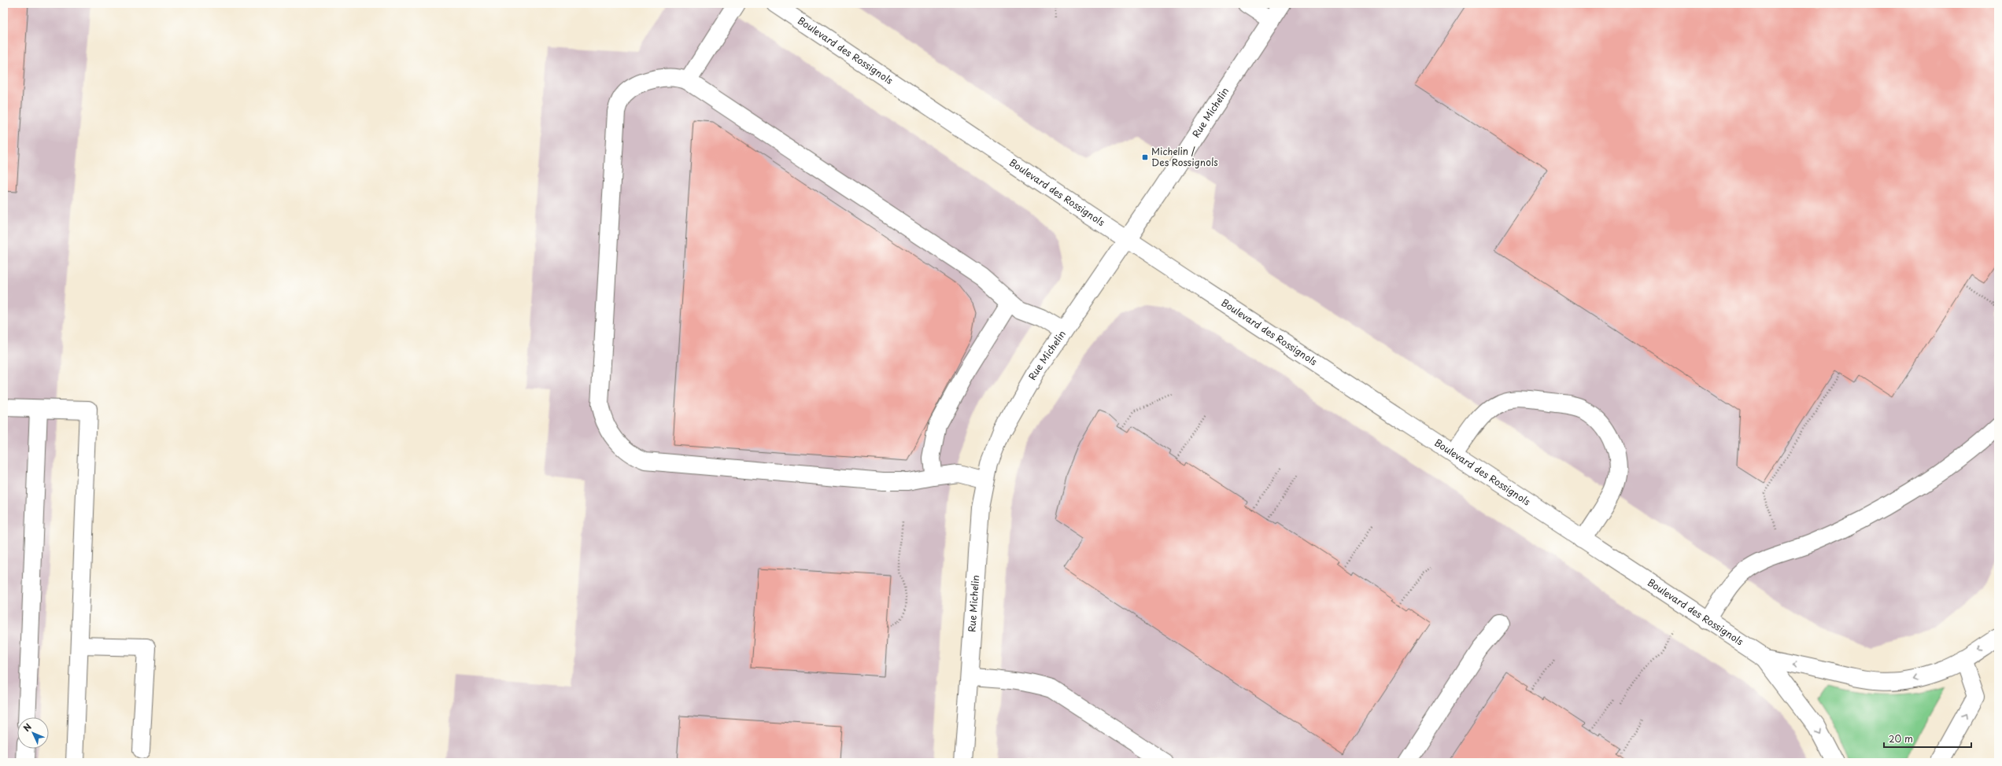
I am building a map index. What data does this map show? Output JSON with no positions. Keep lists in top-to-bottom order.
{
  "streets": {
    "street": ["Boulevard des Rossignols", "Rue Michelin"]
  },
  "crossings": [
    ["Boulevard des Rossignols", "Rue Michelin"]
  ],
  "places": {
    "transit": ["Michelin / Des Rossignols"]
  },
  "scale_bar": "20 m",
  "north": "top left"
}
